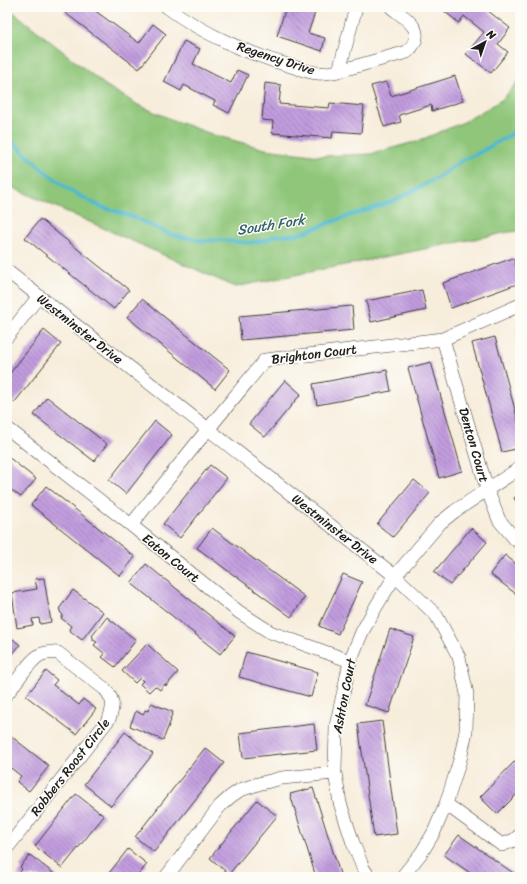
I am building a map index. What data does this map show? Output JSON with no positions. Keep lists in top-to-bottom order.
{
  "streets": {
    "street": [
      "Regency Drive",
      "Westminster Drive",
      "Brighton Court",
      "Denton Court",
      "Eaton Court",
      "Ashton Court",
      "Robbers Roost Circle"
    ]
  },
  "crossings": [
    ["Westminster Drive", "Brighton Court"],
    ["Westminster Drive", "Ashton Court"],
    ["Brighton Court", "Denton Court"],
    ["Brighton Court", "Eaton Court"],
    ["Denton Court", "Ashton Court"],
    ["Eaton Court", "Ashton Court"]
  ],
  "water": ["South Fork"],
  "north": "top right"
}
